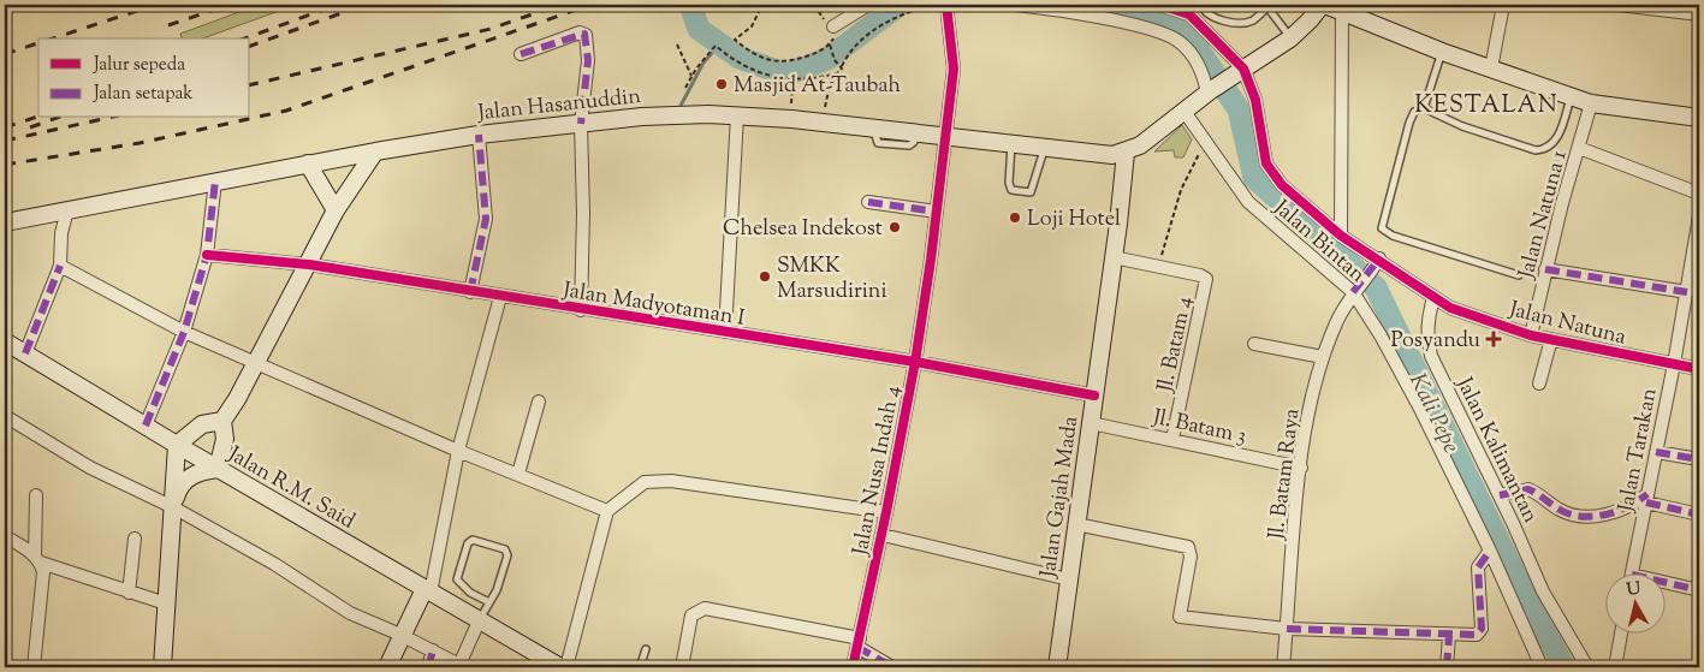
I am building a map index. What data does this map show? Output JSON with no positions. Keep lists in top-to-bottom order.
{
  "streets": {
    "main road": ["Jalan Hasanuddin", "Jalan R.M. Said", "Jalan Gajah Mada"],
    "street": [
      "Jalan Natuna 1",
      "Jalan Bintan",
      "Jalan Madyotaman I",
      "Jalan Natuna",
      "Jl. Batam 4",
      "Jl. Batam 3",
      "Jalan Kalimantan",
      "Jalan Tarakan",
      "Jalan Nusa Indah 4",
      "Jl. Batam Raya"
    ]
  },
  "crossings": [
    ["Jalan Hasanuddin", "Jalan Nusa Indah 4"],
    ["Jalan Hasanuddin", "Jalan Gajah Mada"],
    ["Jalan Natuna 1", "Jalan Natuna"],
    ["Jalan Bintan", "Jl. Batam Raya"],
    ["Jalan Madyotaman I", "Jalan Nusa Indah 4"],
    ["Jalan Madyotaman I", "Jalan Gajah Mada"],
    ["Jalan Natuna", "Jalan Kalimantan"],
    ["Jalan Natuna", "Jalan Tarakan"],
    ["Jl. Batam 4", "Jl. Batam 3"],
    ["Jl. Batam 4", "Jalan Gajah Mada"],
    ["Jl. Batam 3", "Jl. Batam Raya"],
    ["Jl. Batam 3", "Jalan Gajah Mada"]
  ],
  "districts": ["KESTALAN"],
  "water": ["Kali Pepe"],
  "places": {
    "other": [
      "Masjid At-Taubah",
      "Loji Hotel",
      "Chelsea Indekost",
      "SMKK Marsudirini"
    ],
    "health": ["Posyandu"]
  },
  "legend": ["Jalur sepeda", "Jalan setapak"],
  "north": "top"
}
